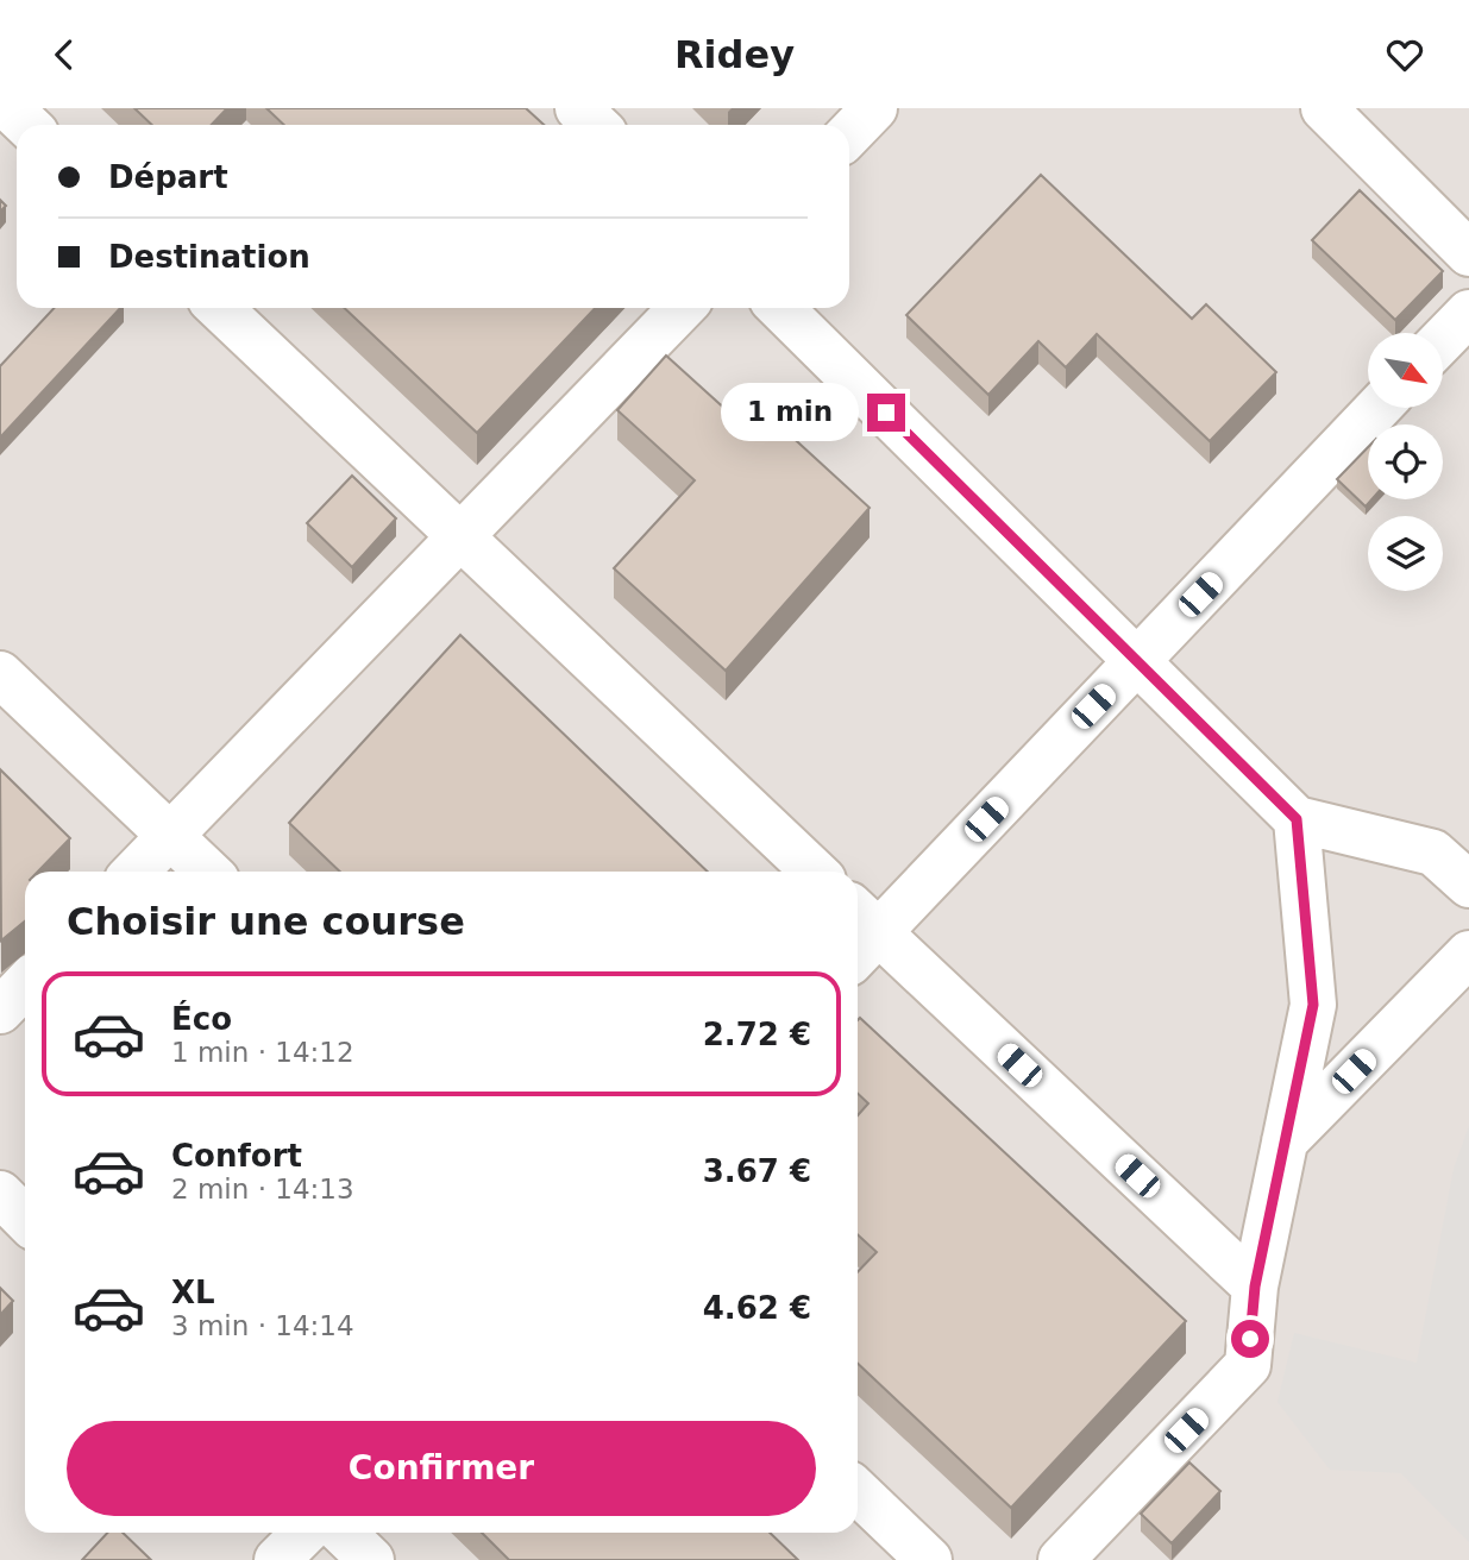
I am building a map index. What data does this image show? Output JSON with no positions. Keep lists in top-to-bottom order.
{
  "north": "bottom right",
  "page": {
    "header": "Ridey",
    "banner": ["Départ", "Destination"],
    "bubble": "1 min",
    "heading": "Choisir une course",
    "list": [
      {
        "name": "Éco",
        "note": "1 min · 14:12",
        "value": "2.72 €"
      },
      {
        "name": "Confort",
        "note": "2 min · 14:13",
        "value": "3.67 €"
      },
      {
        "name": "XL",
        "note": "3 min · 14:14",
        "value": "4.62 €"
      }
    ],
    "buttons": "Confirmer"
  }
}
